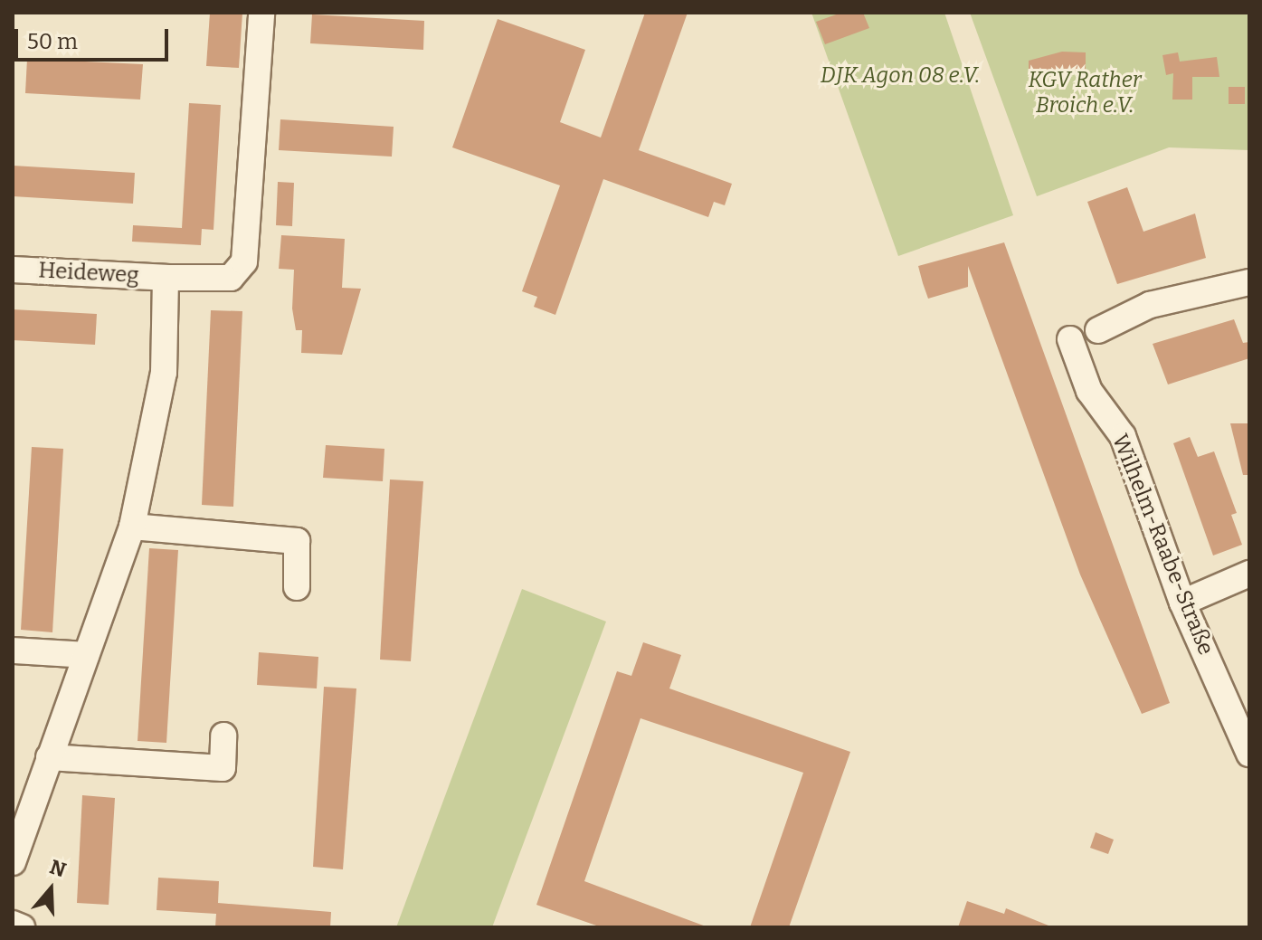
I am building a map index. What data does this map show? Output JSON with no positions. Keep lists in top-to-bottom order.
{
  "streets": {
    "street": ["Heideweg", "Wilhelm-Raabe-Straße"]
  },
  "parks": ["DJK Agon 08 e.V.", "KGV Rather Broich e.V."],
  "scale_bar": "50 m",
  "north": "top"
}
